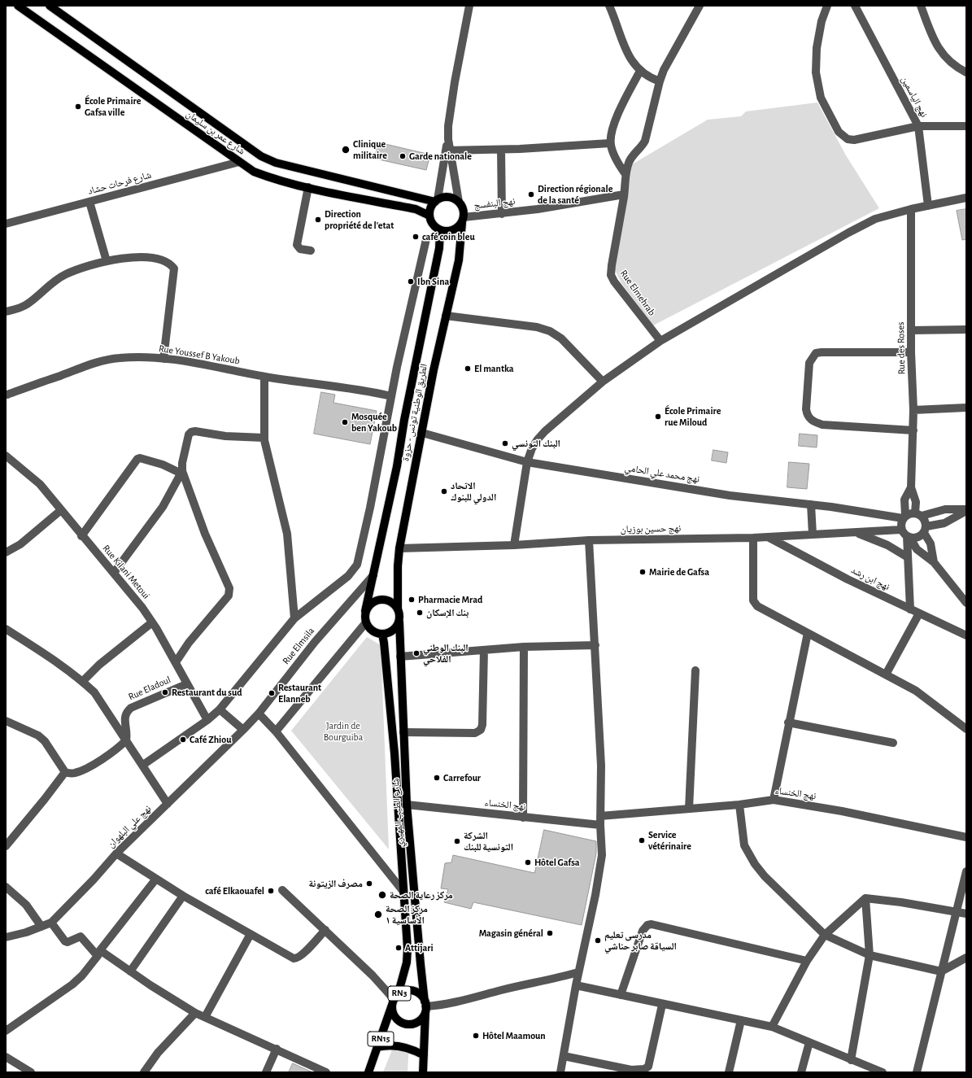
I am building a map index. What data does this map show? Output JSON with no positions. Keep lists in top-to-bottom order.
{
  "streets": {
    "main road": [
      "شارع عمر بن سليمان",
      "الطريق الوطنية تونس - حزوة",
      "شارع الطيب المهيري",
      "RN3",
      "RN15"
    ],
    "street": [
      "نهج الياسمين",
      "شارع فرحات حشاد",
      "نهج البنفسج",
      "Rue Elmehrab",
      "Rue des Roses",
      "Rue Youssef B Yakoub",
      "نهج محمد علي الحامي",
      "نهج حسين بوزيان",
      "Rue Kilani Metoui",
      "نهج ابن رشد",
      "Rue Elmsila",
      "Rue Eladoul",
      "نهج الخنساء",
      "نهج علي البلهوان"
    ]
  },
  "crossings": [
    ["شارع عمر بن سليمان", "شارع فرحات حشاد"],
    ["شارع عمر بن سليمان", "نهج البنفسج"],
    ["شارع عمر بن سليمان", "الطريق الوطنية تونس - حزوة"],
    ["نهج البنفسج", "Rue Elmehrab"],
    ["نهج البنفسج", "الطريق الوطنية تونس - حزوة"],
    ["Rue des Roses", "نهج محمد علي الحامي"],
    ["Rue des Roses", "نهج حسين بوزيان"],
    ["الطريق الوطنية تونس - حزوة", "نهج محمد علي الحامي"],
    ["الطريق الوطنية تونس - حزوة", "نهج حسين بوزيان"],
    ["الطريق الوطنية تونس - حزوة", "Rue Elmsila"],
    ["الطريق الوطنية تونس - حزوة", "شارع الطيب المهيري"],
    ["نهج محمد علي الحامي", "نهج حسين بوزيان"],
    ["نهج حسين بوزيان", "نهج ابن رشد"],
    ["Rue Kilani Metoui", "Rue Eladoul"],
    ["Rue Elmsila", "نهج علي البلهوان"],
    ["نهج الخنساء", "شارع الطيب المهيري"],
    ["شارع الطيب المهيري", "RN3"],
    ["شارع الطيب المهيري", "RN15"],
    ["RN3", "RN15"]
  ],
  "parks": ["Jardin de Bourguiba"],
  "places": [
    "École Primaire Gafsa ville",
    "Clinique militaire",
    "Garde nationale",
    "Direction régionale de la santé",
    "Direction propriété de l'etat",
    "café coin bleu",
    "Ibn Sina",
    "El mantka",
    "École Primaire rue Miloud",
    "Mosquée ben Yakoub",
    "البنك التونسي",
    "الاتحاد الدولي للبنوك",
    "Mairie de Gafsa",
    "Pharmacie Mrad",
    "بنك الإسكان",
    "البنك الوطني الفلاحي",
    "Restaurant du sud",
    "Restaurant Elanneb",
    "Café Zhiou",
    "Carrefour",
    "Service vétérinaire",
    "الشركة التونسية للبنك",
    "Hôtel Gafsa",
    "مصرف الزيتونة",
    "café Elkaouafel",
    "مركز رعاية الصحة",
    "مركز الصحة الأساسية ١",
    "Magasin général",
    "مدرسى تعليم السياقة صابر حناشي",
    "Attijari",
    "Hôtel Maamoun"
  ]
}
